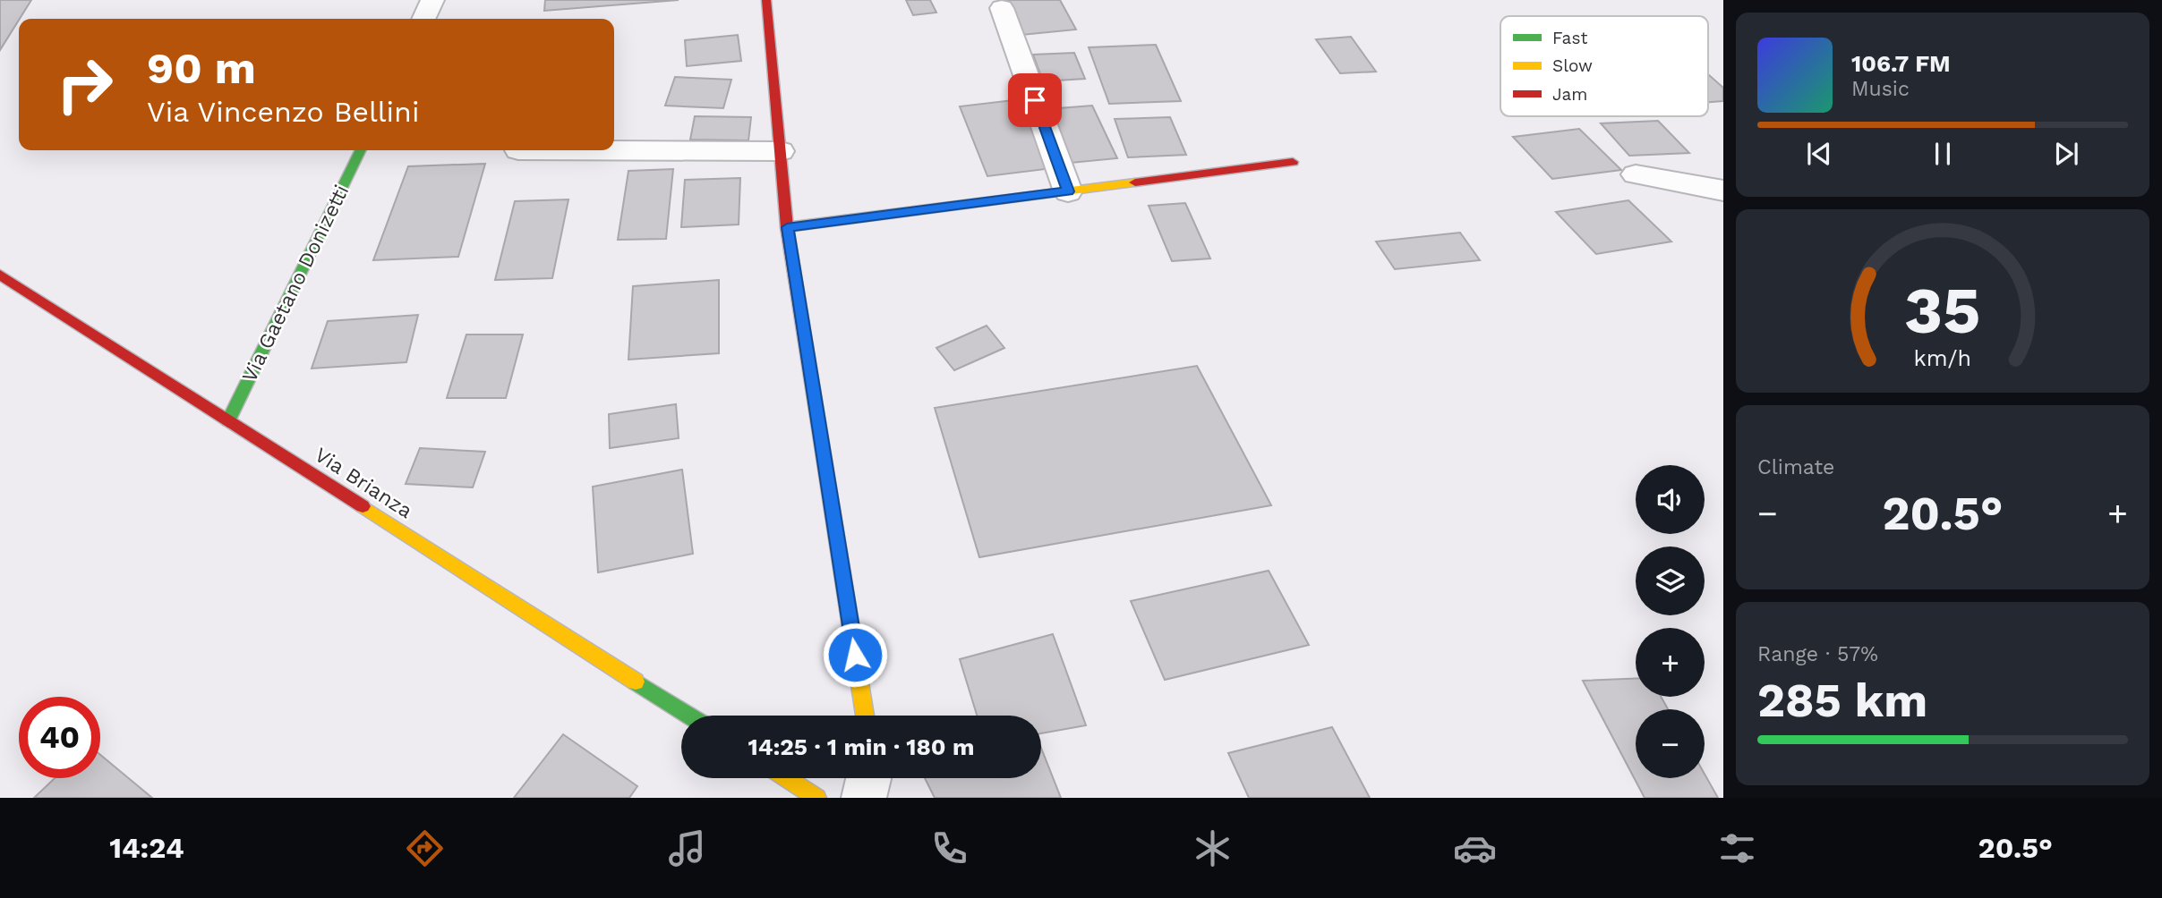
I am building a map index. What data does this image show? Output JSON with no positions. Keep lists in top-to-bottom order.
{
  "streets": {
    "street": ["Via Gaetano Donizetti", "Via Brianza"]
  },
  "crossings": [
    ["Via Gaetano Donizetti", "Via Brianza"]
  ],
  "legend": ["Fast", "Slow", "Jam"],
  "page": {
    "turn": ["90 m", "Via Vincenzo Bellini"],
    "song": ["106.7 FM", "Music"],
    "tile": [
      "Climate",
      ["Range · 57%", "285 km"]
    ],
    "map_buttons": ["+", "−"],
    "heat": ["−", "20.5°", "+"],
    "limit": "40",
    "trip": "14:25 · 1 min · 180 m",
    "tabs": ["14:24", "20.5°"],
    "gauge": ["35", "km/h"]
  }
}
